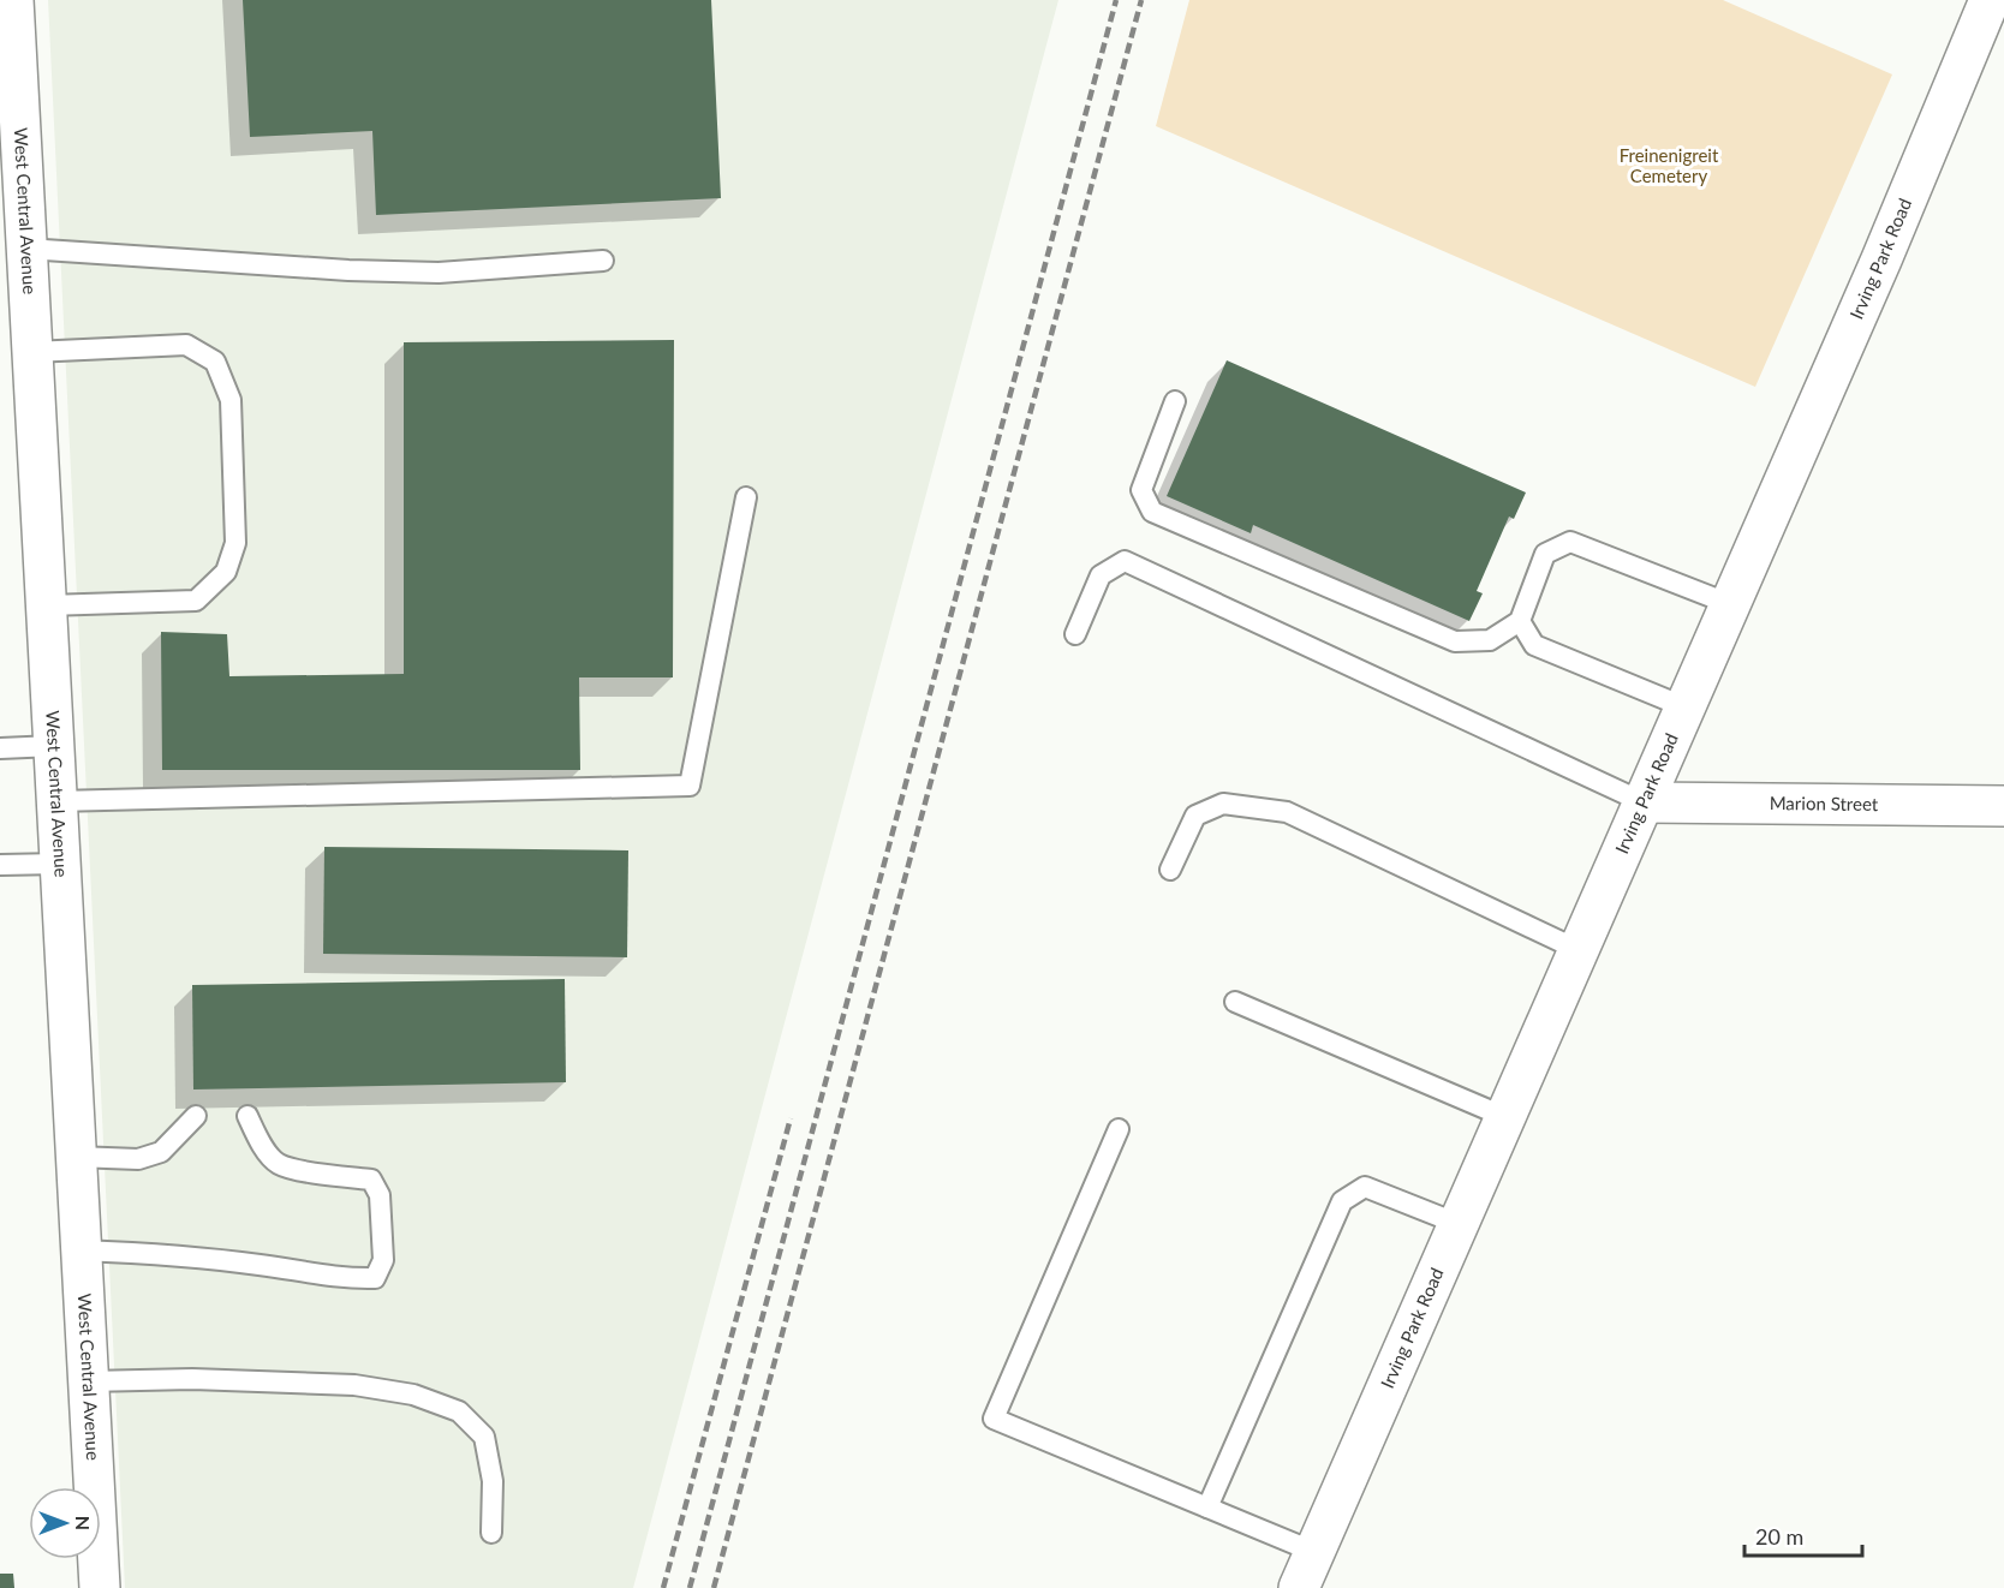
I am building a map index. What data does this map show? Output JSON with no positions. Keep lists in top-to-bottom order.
{
  "streets": {
    "street": ["West Central Avenue", "Irving Park Road", "Marion Street"]
  },
  "crossings": [
    ["Irving Park Road", "Marion Street"]
  ],
  "parks": ["Freinenigreit Cemetery"],
  "scale_bar": "20 m",
  "north": "right"
}
